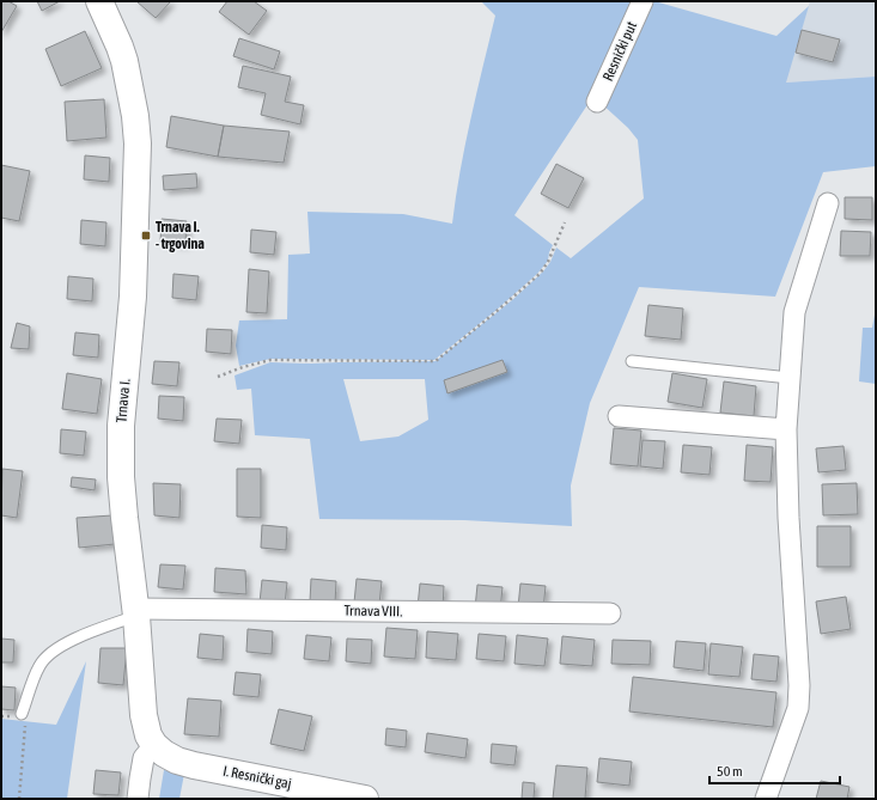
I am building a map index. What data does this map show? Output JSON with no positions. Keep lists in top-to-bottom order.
{
  "streets": {
    "street": [
      "Resnički put",
      "Trnava I.",
      "Trnava VIII.",
      "I. Resnički gaj"
    ]
  },
  "crossings": [
    ["Trnava I.", "Trnava VIII."],
    ["Trnava I.", "I. Resnički gaj"]
  ],
  "places": {
    "transit": ["Trnava I. - trgovina"]
  },
  "scale_bar": "50 m"
}
